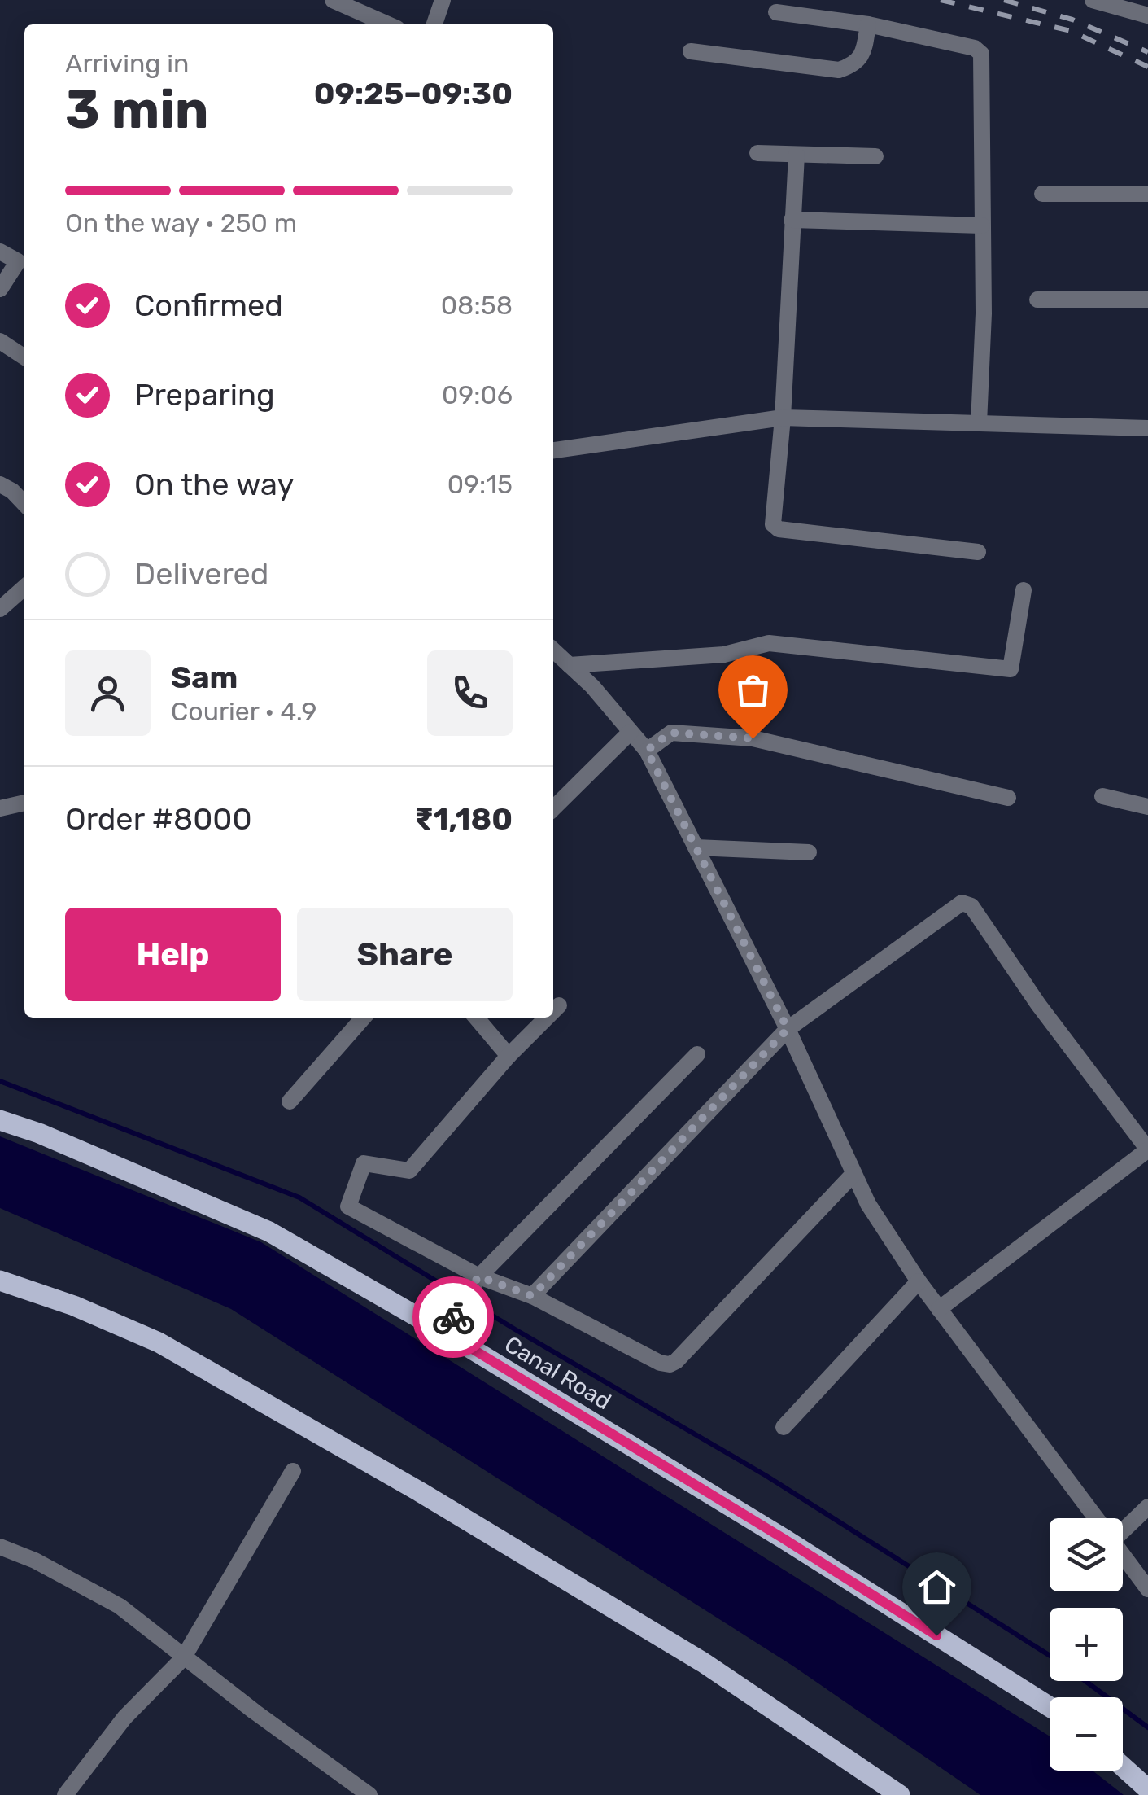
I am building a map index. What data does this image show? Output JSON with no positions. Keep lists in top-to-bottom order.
{
  "streets": {
    "main road": ["Canal Road"]
  },
  "page": {
    "heading": ["3 min", "Arriving in", "09:25–09:30"],
    "panel": [
      "Sam",
      "Courier · 4.9",
      "Order #8000",
      "₹1,180"
    ],
    "bar": "On the way · 250 m",
    "list": [
      ["Confirmed", "08:58"],
      ["Preparing", "09:06"],
      ["On the way", "09:15"],
      "Delivered"
    ],
    "buttons": ["Help", "Share"],
    "map_buttons": ["+", "−"]
  }
}
